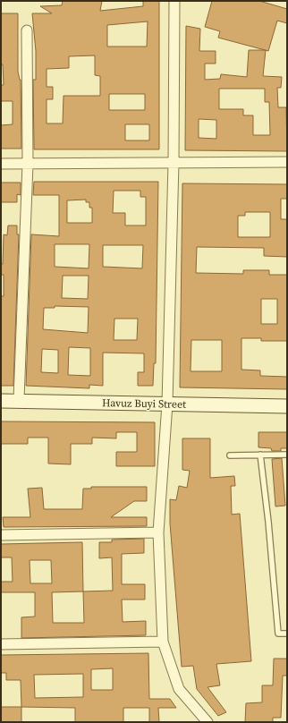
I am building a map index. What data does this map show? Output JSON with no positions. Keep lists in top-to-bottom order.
{
  "streets": {
    "main road": ["Havuz Buyi Street"]
  }
}
